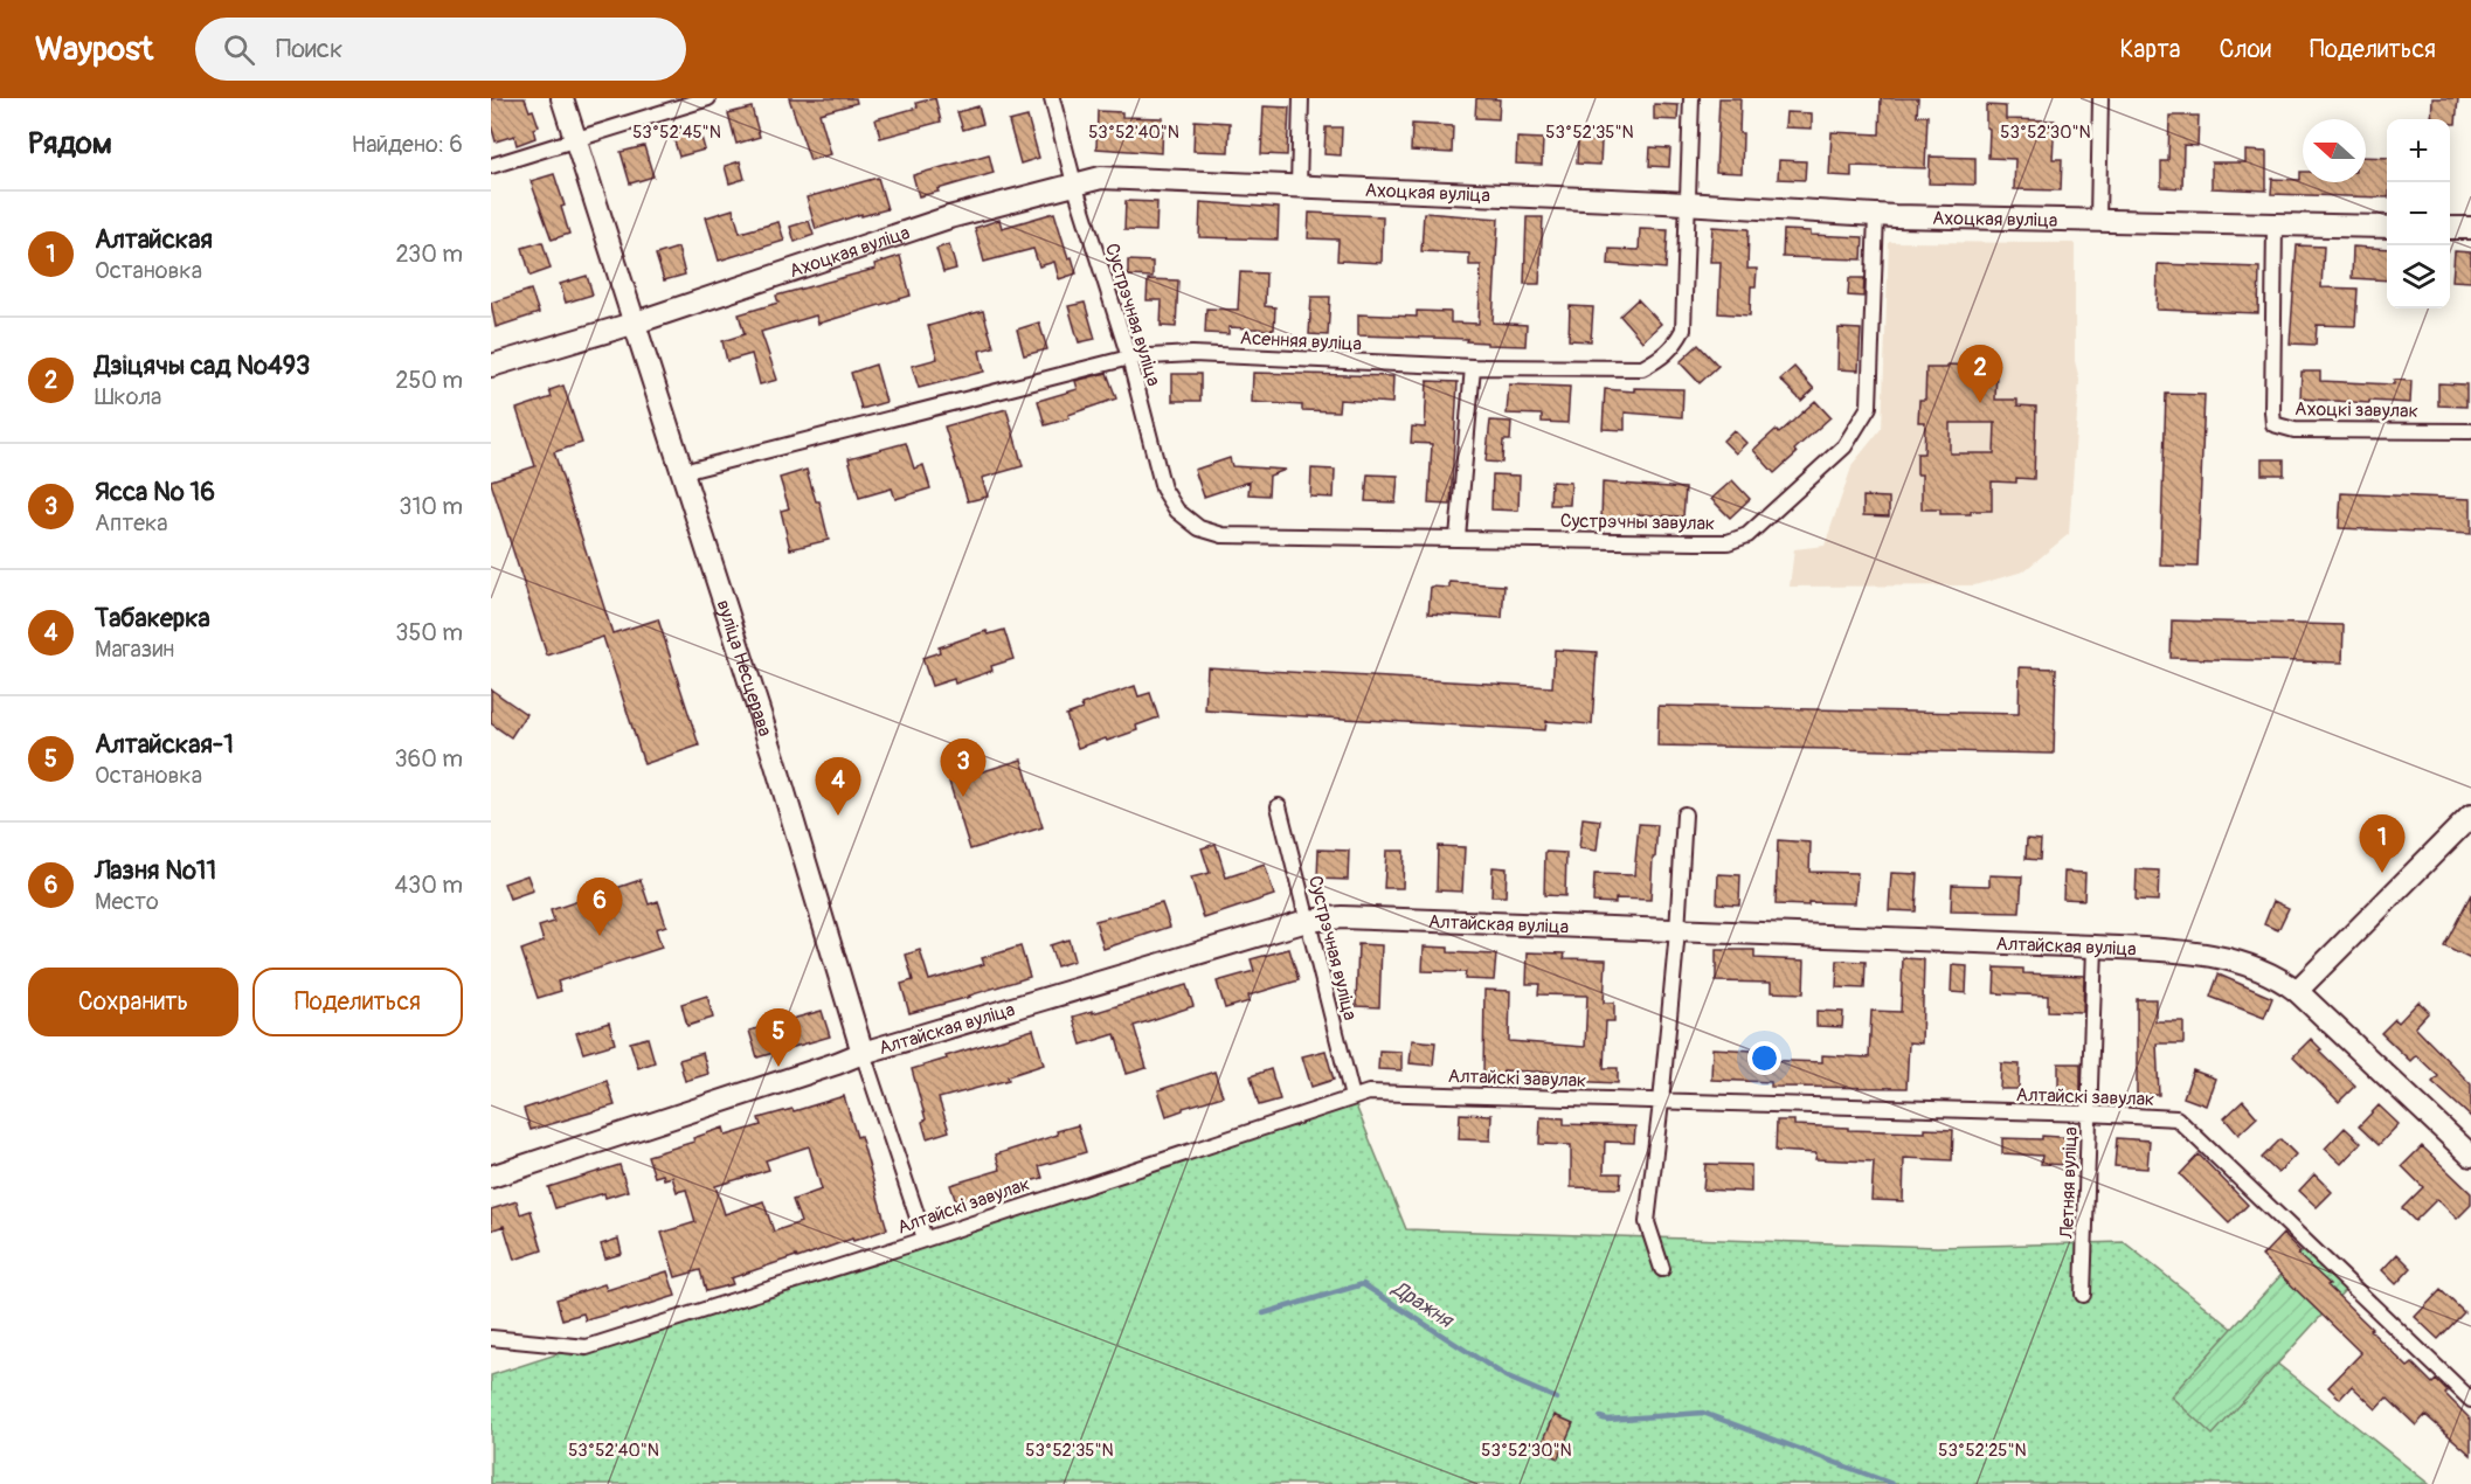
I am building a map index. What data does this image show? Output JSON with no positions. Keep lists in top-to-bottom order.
{
  "streets": {
    "main road": ["Ахоцкая вуліца", "вуліца Несцерава", "Алтайская вуліца"],
    "street": [
      "Сустрэчная вуліца",
      "Асенняя вуліца",
      "Ахоцкі завулак",
      "Сустрэчны завулак",
      "Алтайскі завулак",
      "Летняя вуліца"
    ]
  },
  "crossings": [
    ["Ахоцкая вуліца", "Сустрэчная вуліца"],
    ["Ахоцкая вуліца", "Асенняя вуліца"],
    ["Ахоцкая вуліца", "Ахоцкі завулак"],
    ["Ахоцкая вуліца", "Сустрэчны завулак"],
    ["Ахоцкая вуліца", "вуліца Несцерава"],
    ["Сустрэчная вуліца", "Асенняя вуліца"],
    ["Сустрэчная вуліца", "Сустрэчны завулак"],
    ["Сустрэчная вуліца", "Алтайская вуліца"],
    ["Сустрэчная вуліца", "Алтайскі завулак"],
    ["Асенняя вуліца", "вуліца Несцерава"],
    ["вуліца Несцерава", "Алтайская вуліца"],
    ["вуліца Несцерава", "Алтайскі завулак"],
    ["Алтайская вуліца", "Летняя вуліца"],
    ["Алтайскі завулак", "Летняя вуліца"]
  ],
  "water": ["Дражня"],
  "north": "left",
  "page": {
    "header": "Waypost",
    "search": "Поиск",
    "nav": ["Карта", "Слои", "Поделиться"],
    "heading": ["Рядом", "Найдено: 6"],
    "map_buttons": ["+", "−"],
    "list": [
      {
        "mark": "1",
        "name": "Алтайская",
        "note": "Остановка",
        "value": "230 m"
      },
      {
        "mark": "2",
        "name": "Дзіцячы сад №493",
        "note": "Школа",
        "value": "250 m"
      },
      {
        "mark": "3",
        "name": "Ясса № 16",
        "note": "Аптека",
        "value": "310 m"
      },
      {
        "mark": "4",
        "name": "Табакерка",
        "note": "Магазин",
        "value": "350 m"
      },
      {
        "mark": "5",
        "name": "Алтайская-1",
        "note": "Остановка",
        "value": "360 m"
      },
      {
        "mark": "6",
        "name": "Лазня №11",
        "note": "Место",
        "value": "430 m"
      }
    ],
    "pins": [
      "2",
      "3",
      "4",
      "1",
      "6",
      "5"
    ],
    "buttons": ["Сохранить", "Поделиться"]
  },
  "coordinates": [
    "53°52'40\"N",
    "53°52'30\"N",
    "53°52'45\"N",
    "53°52'35\"N",
    "53°52'25\"N"
  ]
}
